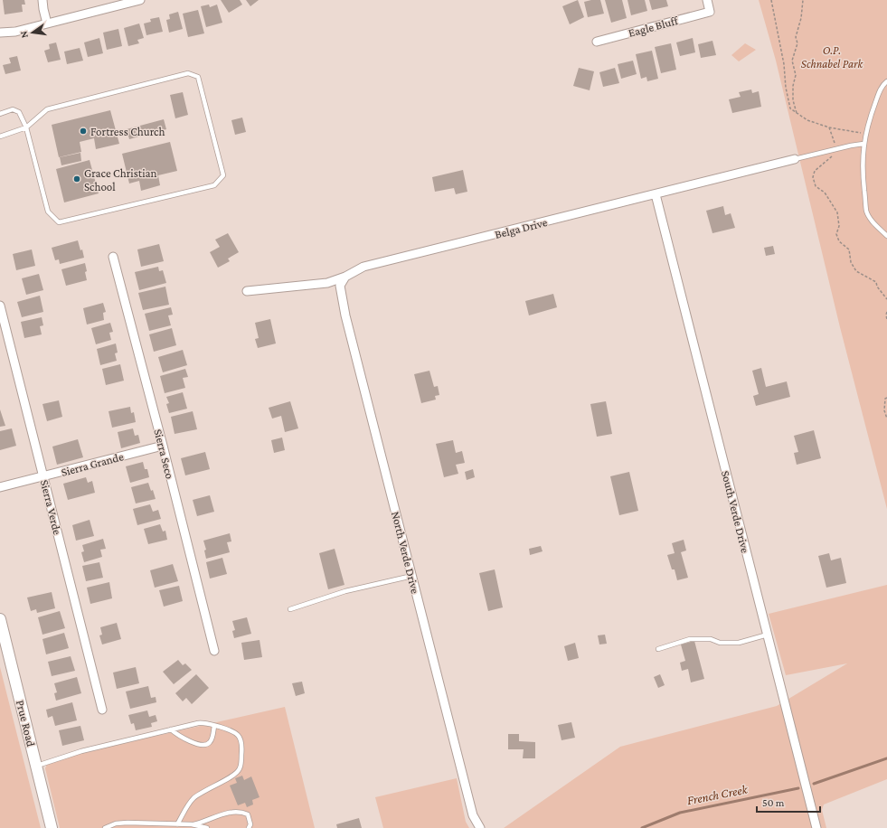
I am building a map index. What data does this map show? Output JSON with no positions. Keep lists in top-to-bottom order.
{
  "streets": {
    "main road": ["Prue Road"],
    "street": [
      "Eagle Bluff",
      "Belga Drive",
      "Sierra Seco",
      "Sierra Grande",
      "Sierra Verde",
      "South Verde Drive",
      "North Verde Drive"
    ]
  },
  "crossings": [
    ["Belga Drive", "South Verde Drive"],
    ["Belga Drive", "North Verde Drive"],
    ["Sierra Seco", "Sierra Grande"],
    ["Sierra Grande", "Sierra Verde"]
  ],
  "water": ["French Creek"],
  "parks": ["O.P. Schnabel Park"],
  "places": ["Fortress Church", "Grace Christian School"],
  "scale_bar": "50 m",
  "north": "left"
}
